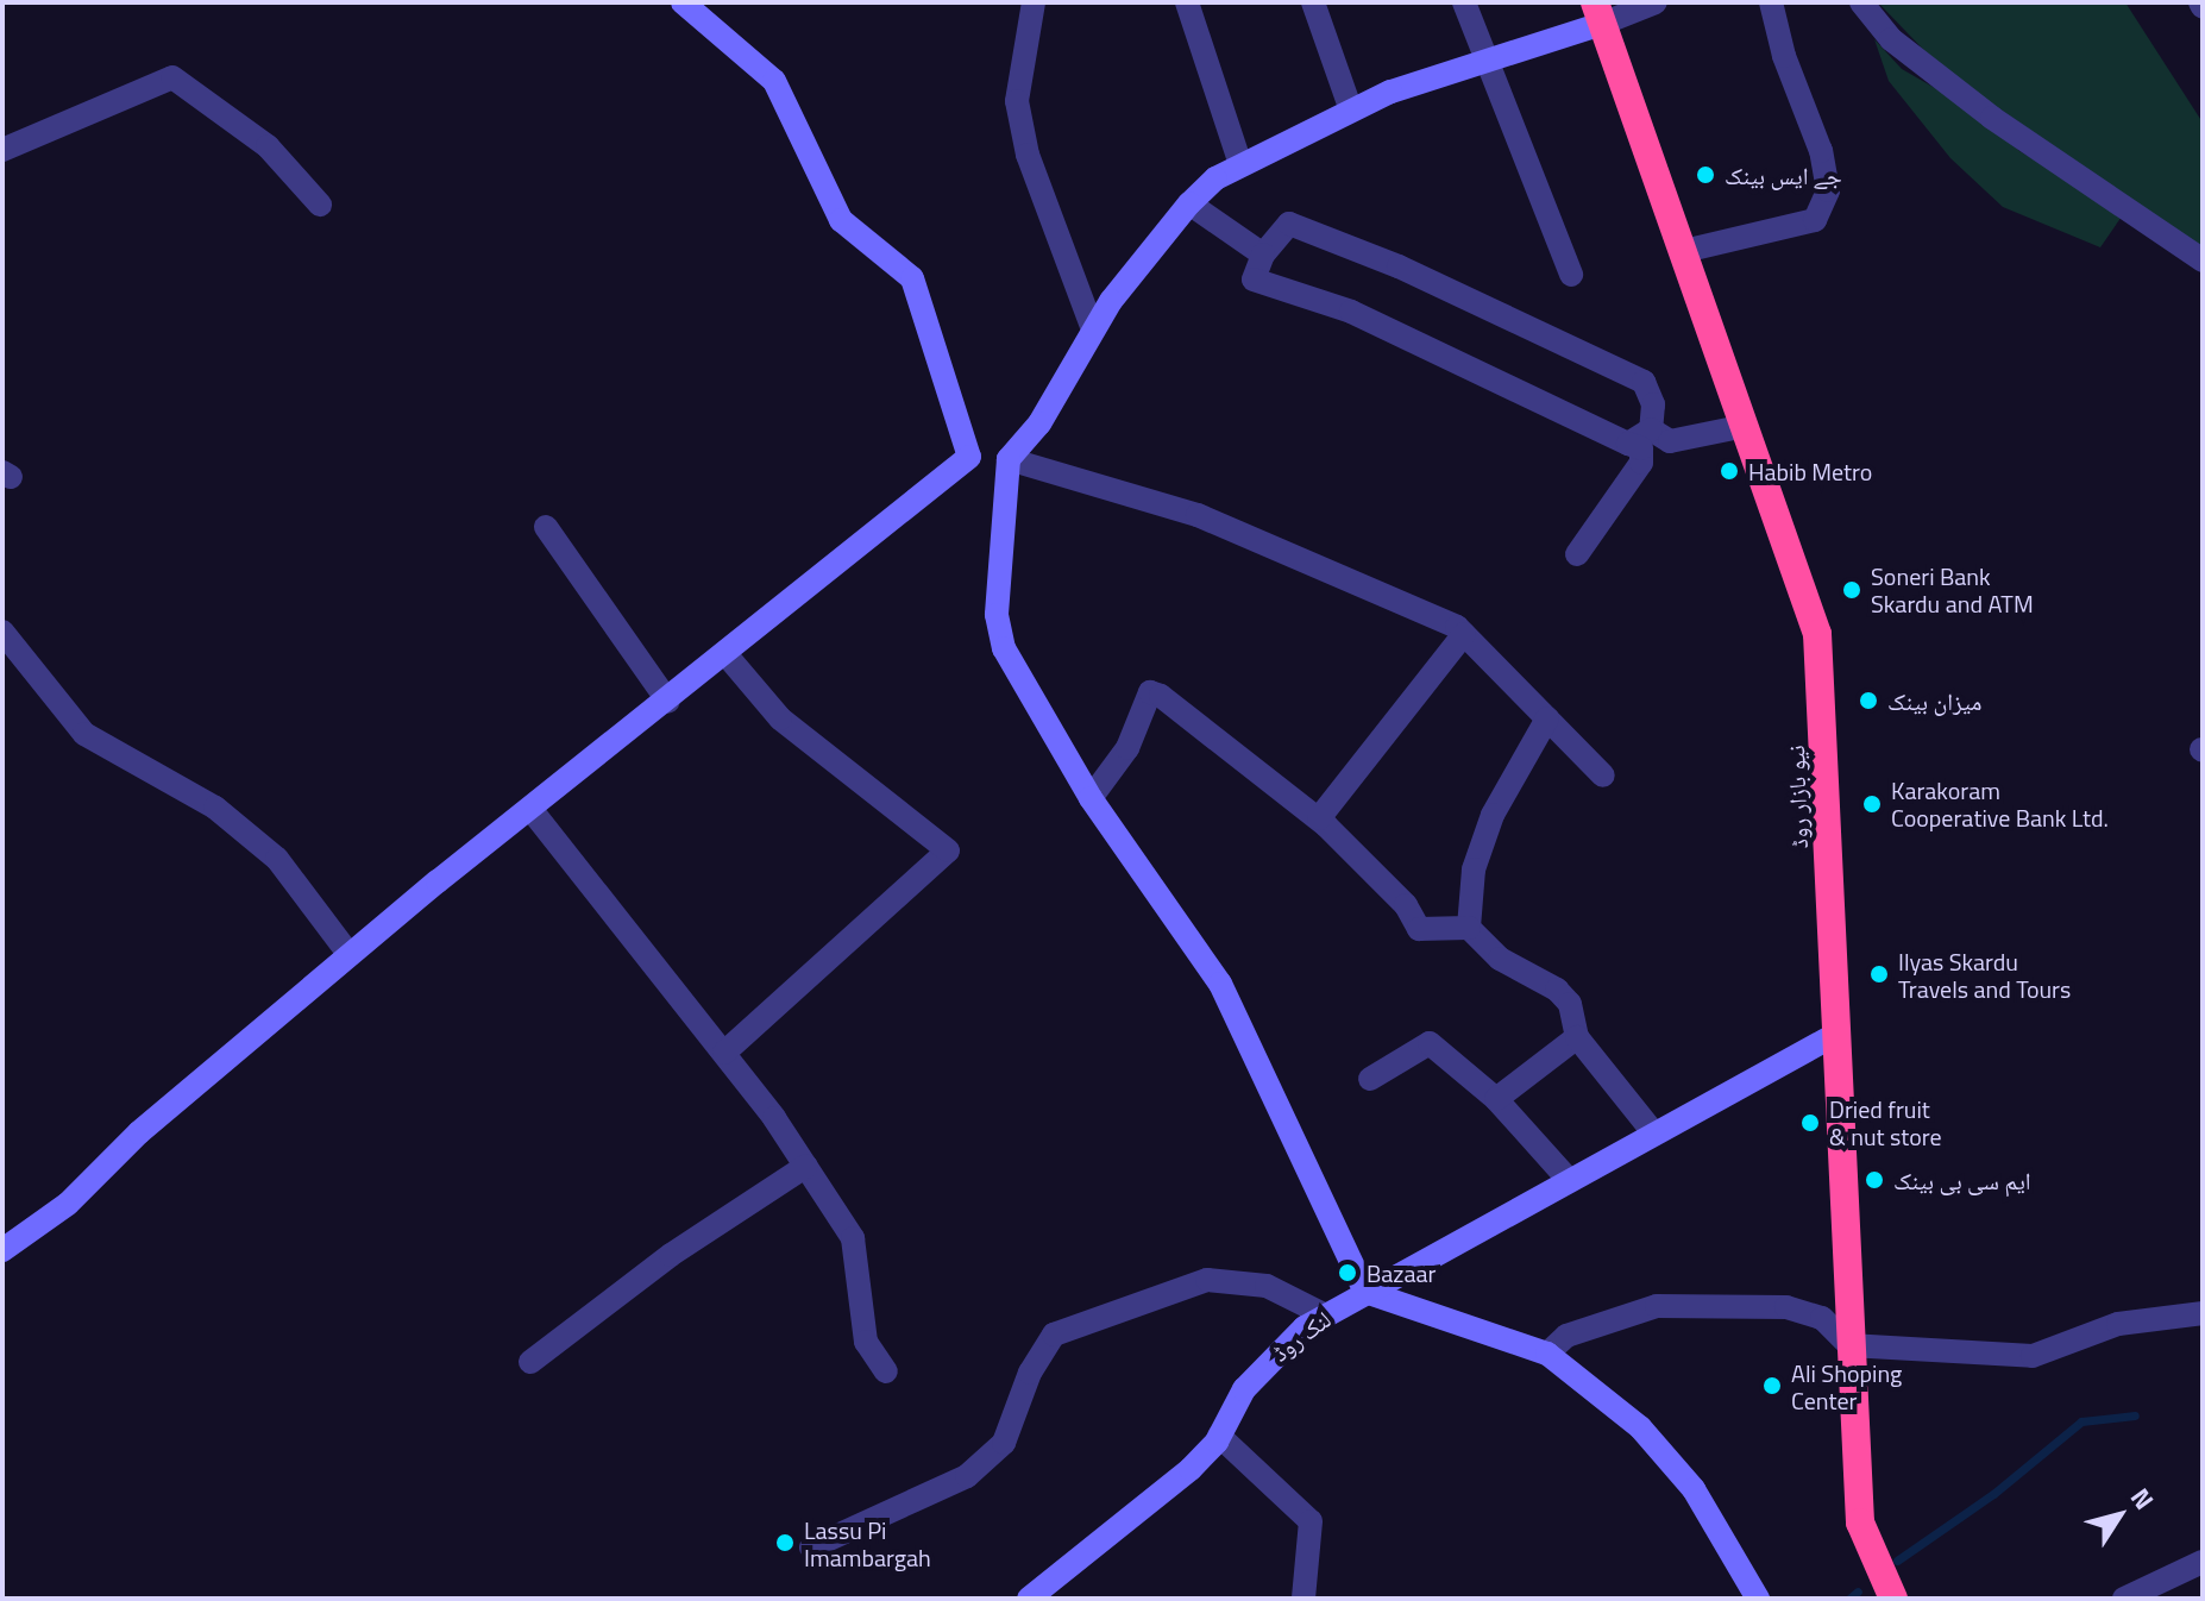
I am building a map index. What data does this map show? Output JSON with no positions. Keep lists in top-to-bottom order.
{
  "streets": {
    "highway": ["نیو بازار روڈ"],
    "main road": ["لنک روڈ"]
  },
  "crossings": [
    ["نیو بازار روڈ", "لنک روڈ"]
  ],
  "places": [
    "جے ایس بینک",
    "Habib Metro",
    "Soneri Bank Skardu and ATM",
    "میزان بینک",
    "Karakoram Cooperative Bank Ltd.",
    "Ilyas Skardu Travels and Tours",
    "Dried fruit & nut store",
    "ایم سی بی بینک",
    "Bazaar",
    "Ali Shoping Center",
    "Lassu Pi Imambargah"
  ],
  "north": "top right"
}
